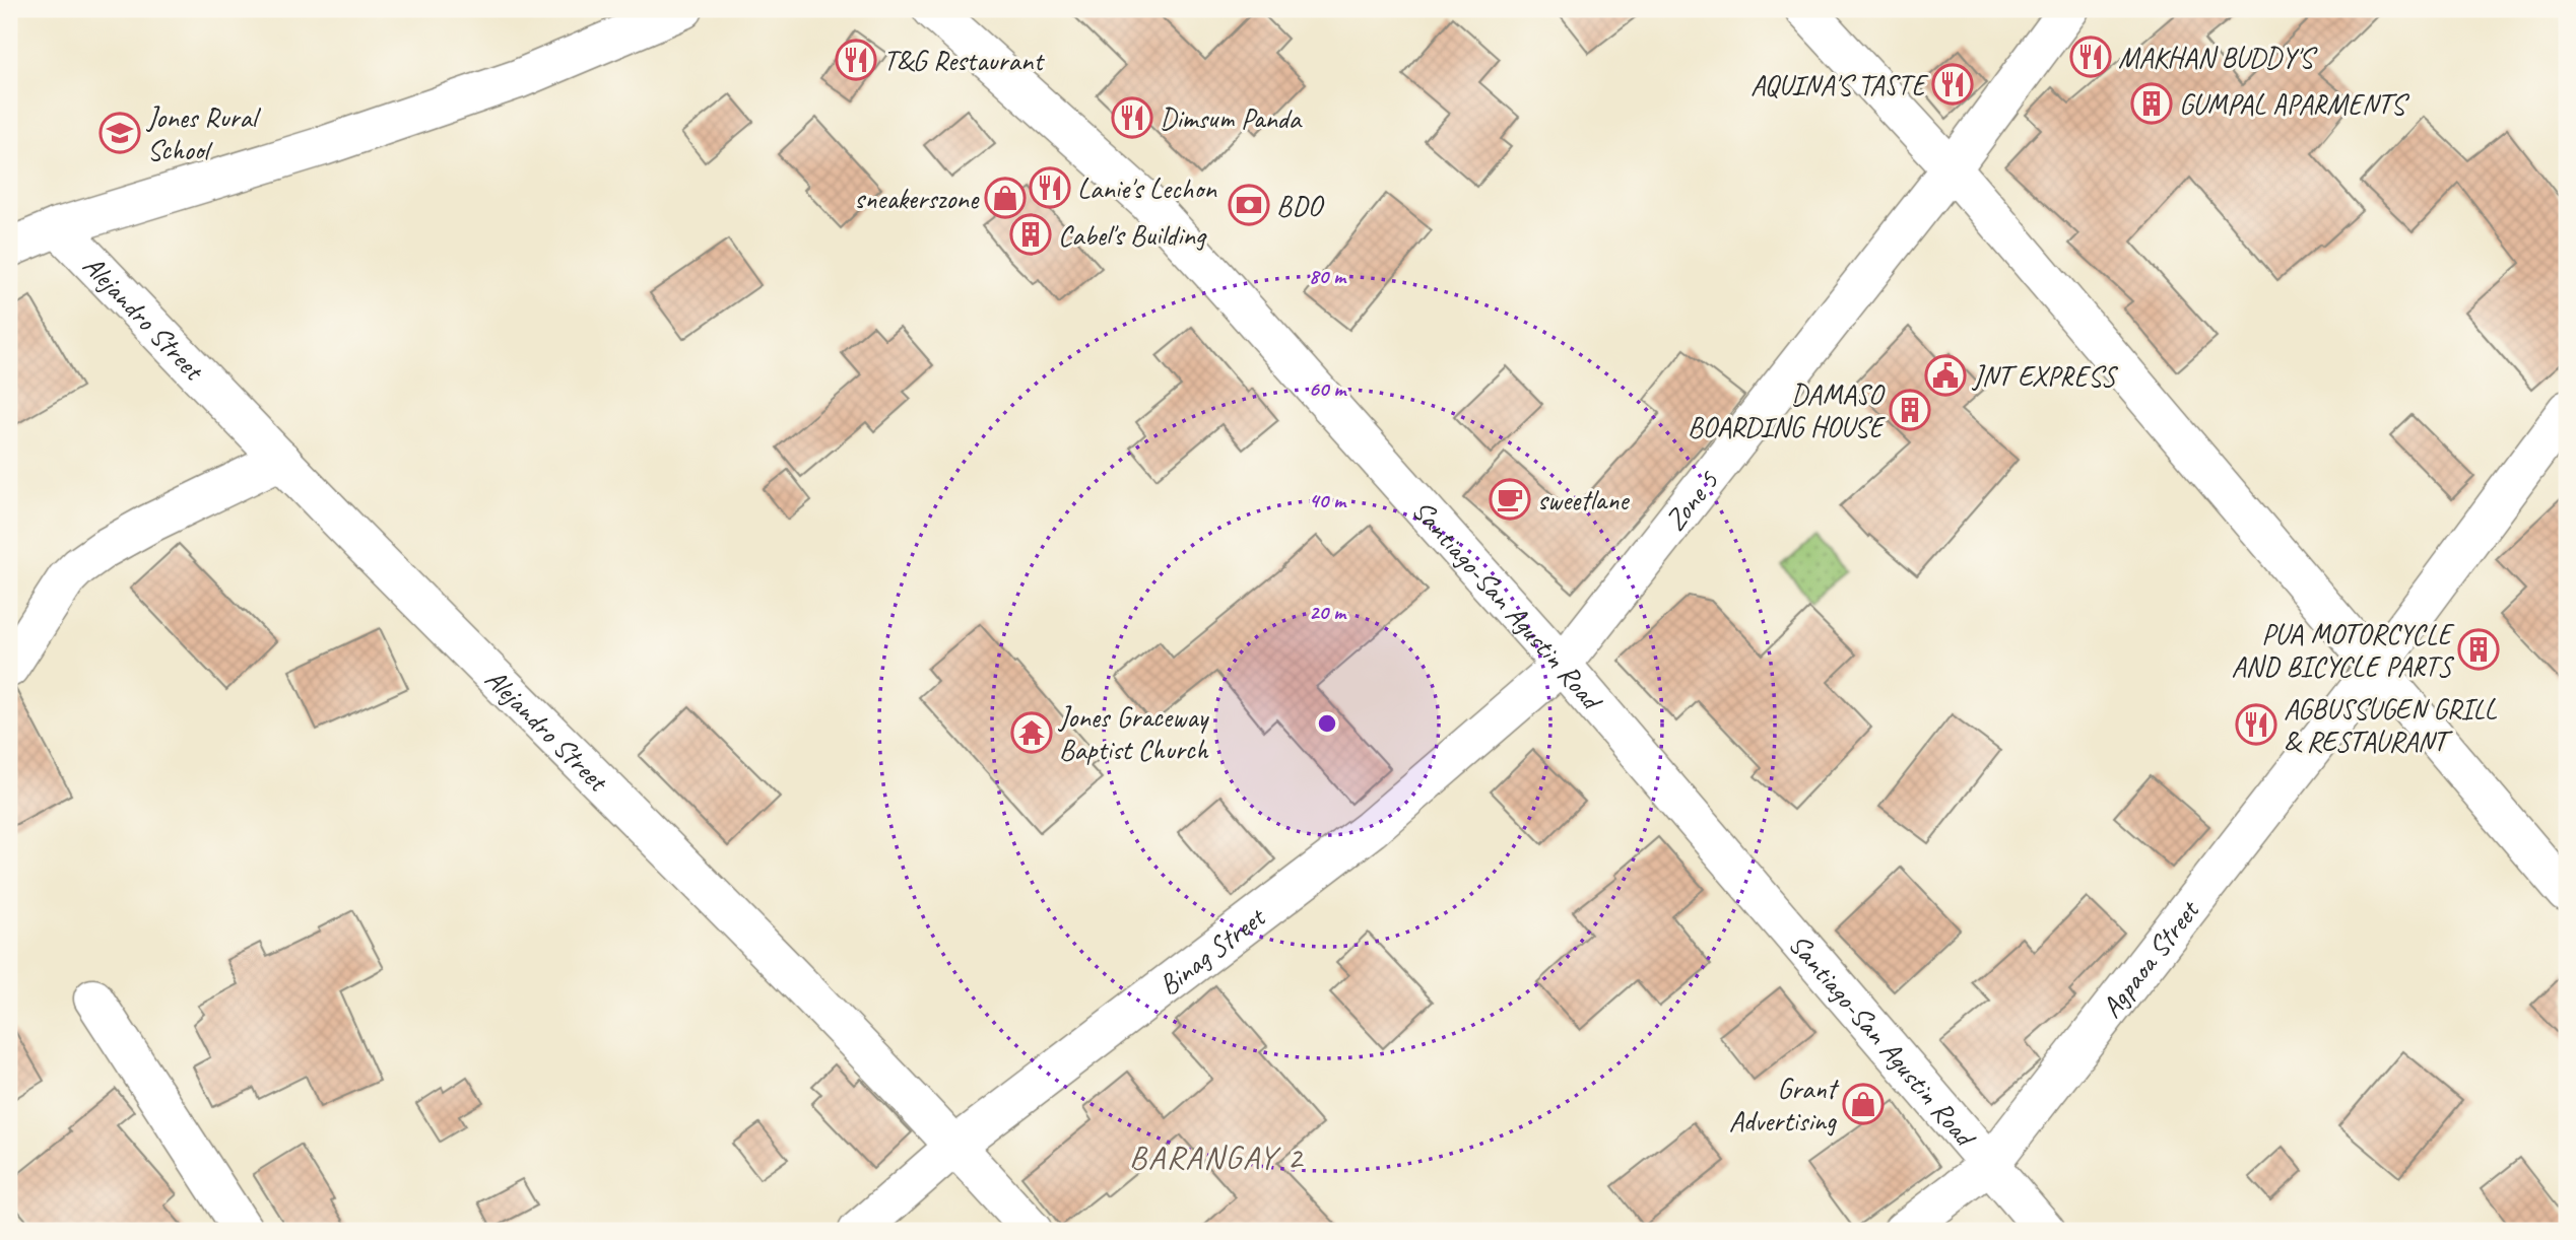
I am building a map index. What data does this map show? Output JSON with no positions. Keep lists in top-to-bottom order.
{
  "streets": {
    "street": [
      "Alejandro Street",
      "Zone 5",
      "Santiago-San Agustin Road",
      "Binag Street",
      "Agpaoa Street"
    ]
  },
  "crossings": [
    ["Alejandro Street", "Binag Street"],
    ["Zone 5", "Santiago-San Agustin Road"],
    ["Zone 5", "Binag Street"],
    ["Santiago-San Agustin Road", "Binag Street"],
    ["Santiago-San Agustin Road", "Agpaoa Street"]
  ],
  "districts": ["BARANGAY 2"],
  "places": {
    "restaurant": [
      "MAKHAN BUDDY'S",
      "T&G Restaurant",
      "AQUINA'S TASTE",
      "Dimsum Panda",
      "Lanie's Lechon",
      "AGBUSSUGEN GRILL & RESTAURANT"
    ],
    "building": [
      "GUMPAL APARMENTS",
      "Cabel's Building",
      "DAMASO BOARDING HOUSE",
      "PUA MOTORCYCLE AND BICYCLE PARTS"
    ],
    "school or university": ["Jones Rural School"],
    "shop": ["sneakerszone", "Grant Advertising"],
    "bank": ["BDO"],
    "public building": ["JNT EXPRESS"],
    "cafe": ["sweetlane"],
    "temple": ["Jones Graceway Baptist Church"]
  },
  "rings": [
    "80 m",
    "60 m",
    "40 m",
    "20 m"
  ]
}
